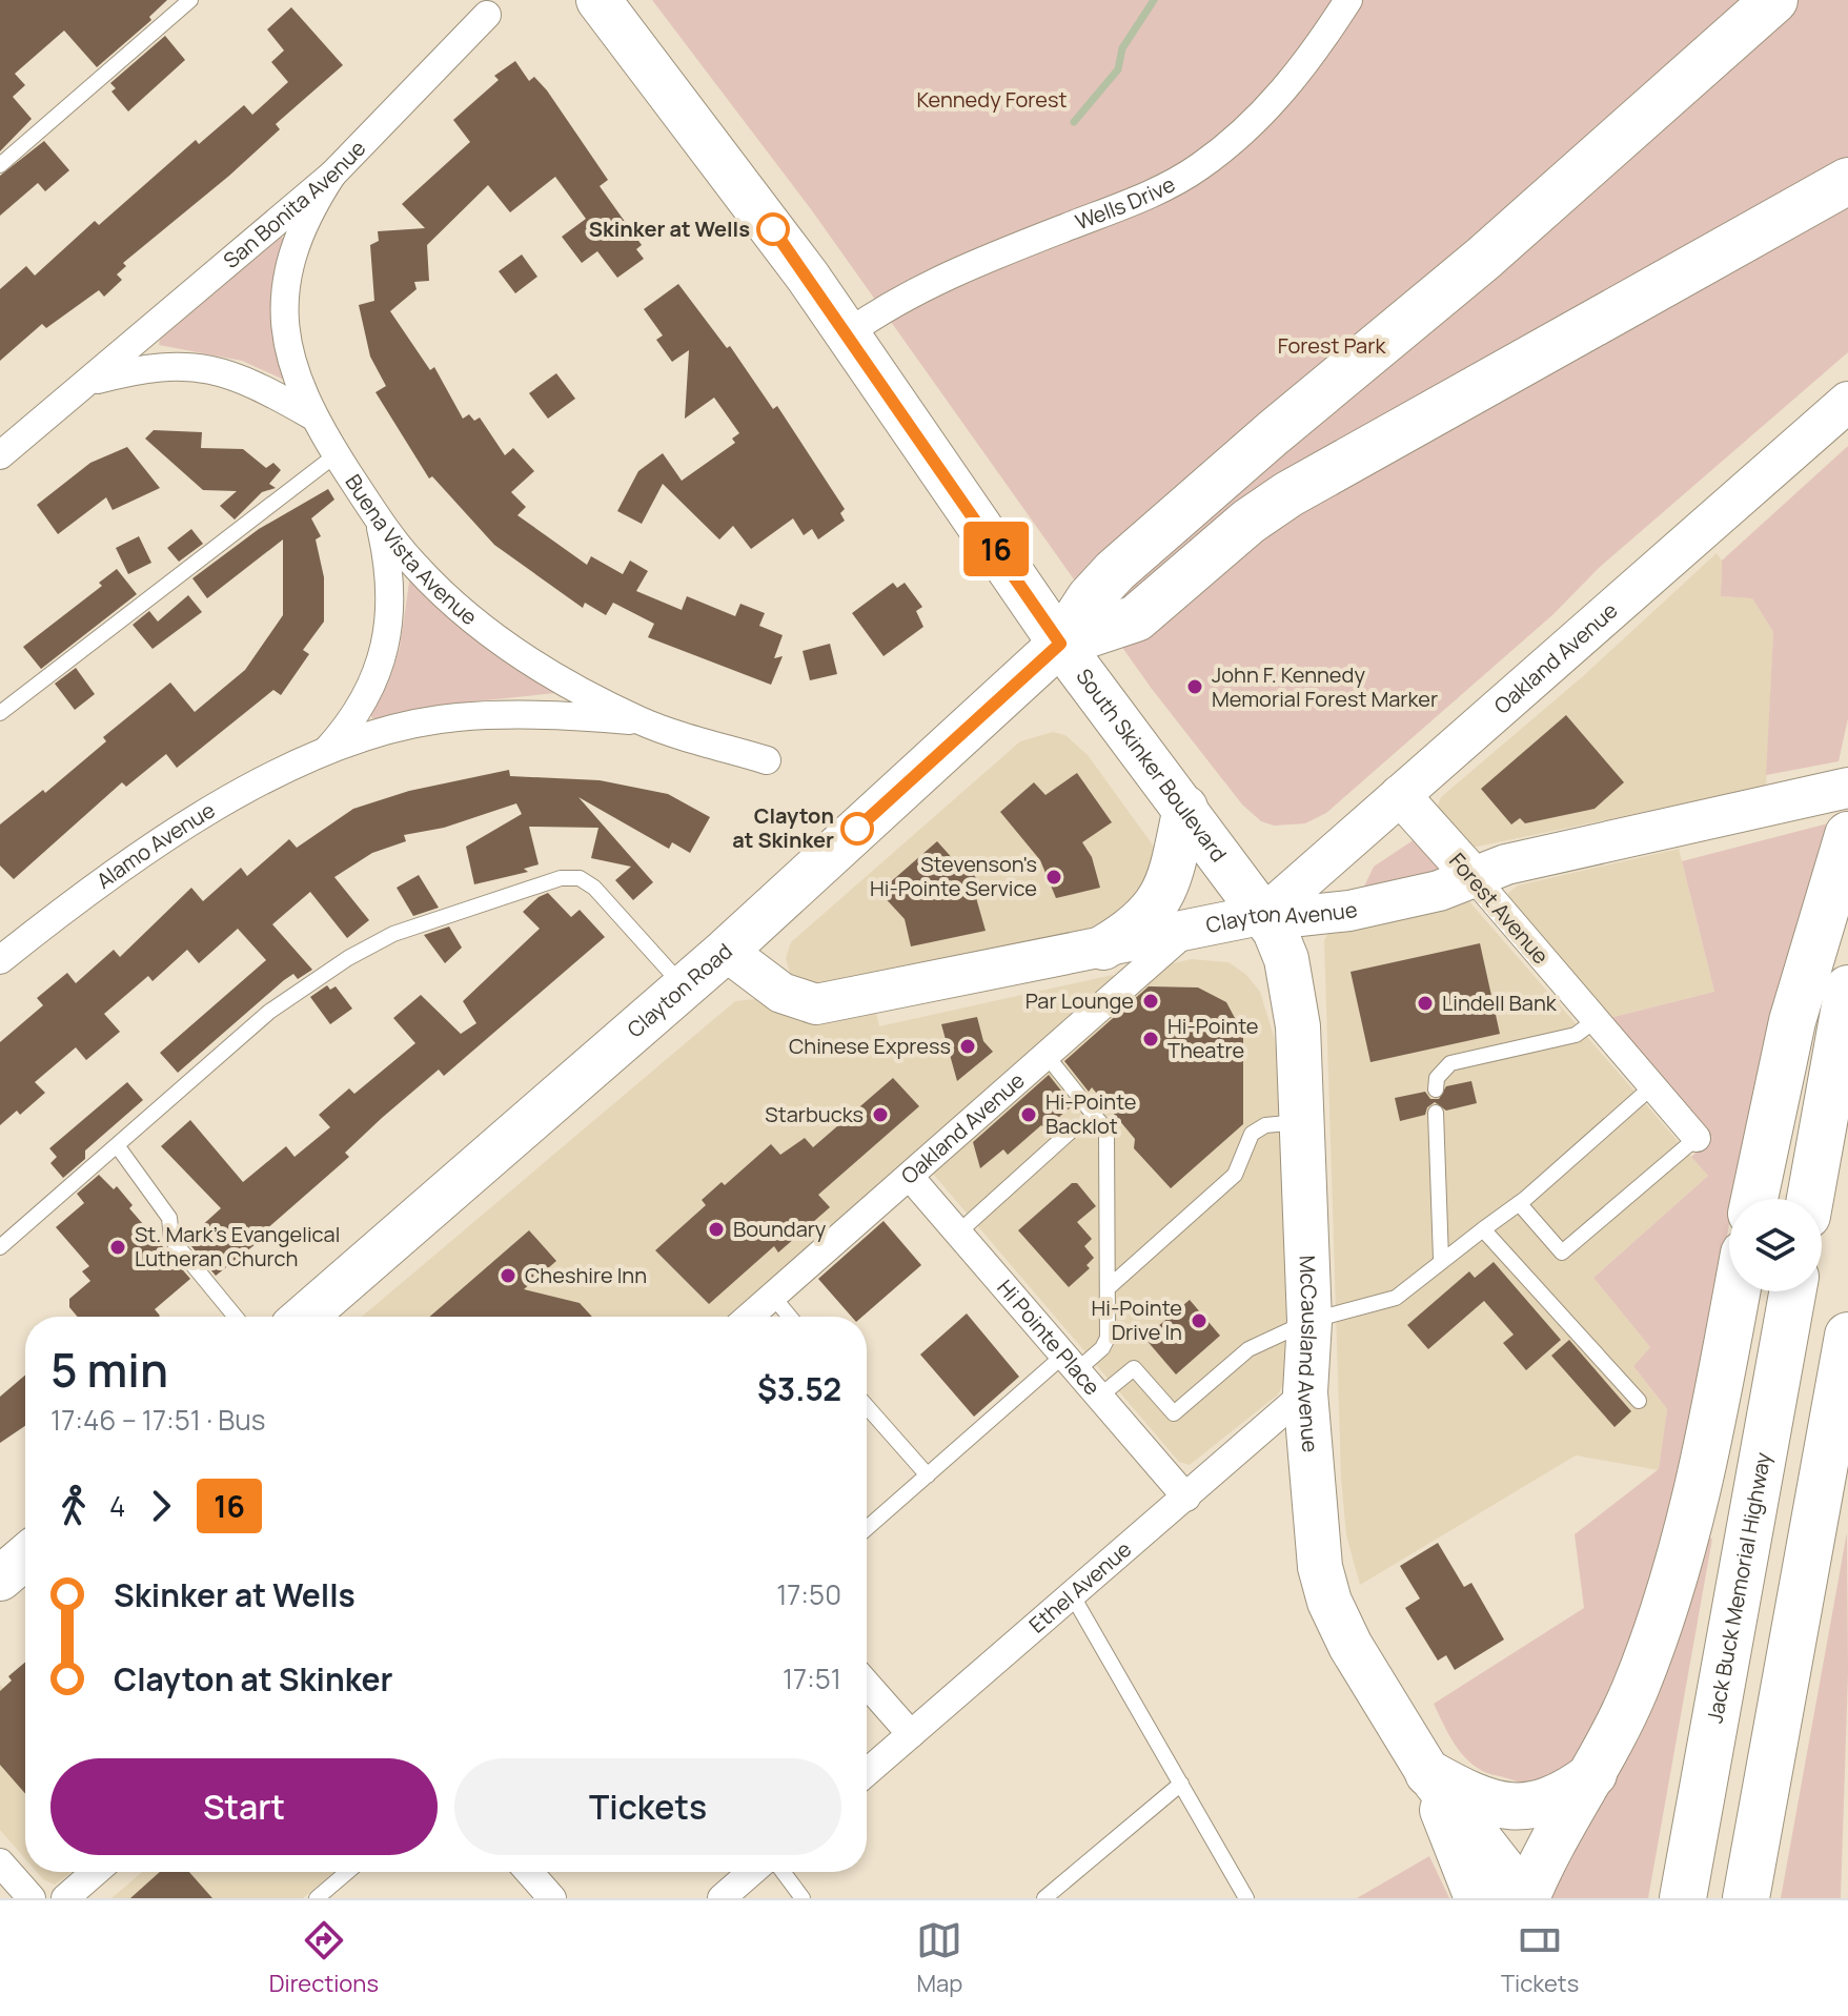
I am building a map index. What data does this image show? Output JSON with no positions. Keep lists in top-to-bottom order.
{
  "streets": {
    "highway": ["Jack Buck Memorial Highway"],
    "main road": ["South Skinker Boulevard", "Clayton Road", "McCausland Avenue"],
    "street": [
      "Wells Drive",
      "San Bonita Avenue",
      "Buena Vista Avenue",
      "Oakland Avenue",
      "Alamo Avenue",
      "Forest Avenue",
      "Clayton Avenue",
      "Hi Pointe Place",
      "Ethel Avenue"
    ]
  },
  "crossings": [
    ["Wells Drive", "South Skinker Boulevard"],
    ["San Bonita Avenue", "Buena Vista Avenue"],
    ["Buena Vista Avenue", "Alamo Avenue"],
    ["Oakland Avenue", "South Skinker Boulevard"],
    ["Oakland Avenue", "Forest Avenue"],
    ["Oakland Avenue", "Clayton Avenue"],
    ["Oakland Avenue", "Hi Pointe Place"],
    ["Oakland Avenue", "McCausland Avenue"],
    ["South Skinker Boulevard", "Clayton Avenue"],
    ["South Skinker Boulevard", "Clayton Road"],
    ["South Skinker Boulevard", "McCausland Avenue"],
    ["Forest Avenue", "Clayton Avenue"],
    ["Clayton Avenue", "Clayton Road"],
    ["Clayton Avenue", "McCausland Avenue"],
    ["Hi Pointe Place", "Ethel Avenue"],
    ["McCausland Avenue", "Ethel Avenue"]
  ],
  "parks": ["Kennedy Forest", "Forest Park"],
  "places": [
    "Skinker at Wells",
    "John F. Kennedy Memorial Forest Marker",
    "Clayton at Skinker",
    "Stevenson's Hi-Pointe Service",
    "Par Lounge",
    "Lindell Bank",
    "Hi-Pointe Theatre",
    "Chinese Express",
    "Starbucks",
    "Hi-Pointe Backlot",
    "Boundary",
    "St. Mark's Evangelical Lutheran Church",
    "Cheshire Inn",
    "Hi-Pointe Drive In"
  ],
  "lines": ["bus line 16"],
  "page": {
    "on_map": "16",
    "heading": ["5 min", "17:46 – 17:51 · Bus", "$3.52"],
    "legs": ["4", "16"],
    "list": [
      {
        "name": "Skinker at Wells",
        "value": "17:50"
      },
      {
        "name": "Clayton at Skinker",
        "value": "17:51"
      }
    ],
    "buttons": ["Start", "Tickets"],
    "tabs": ["Directions", "Map", "Tickets"]
  }
}
